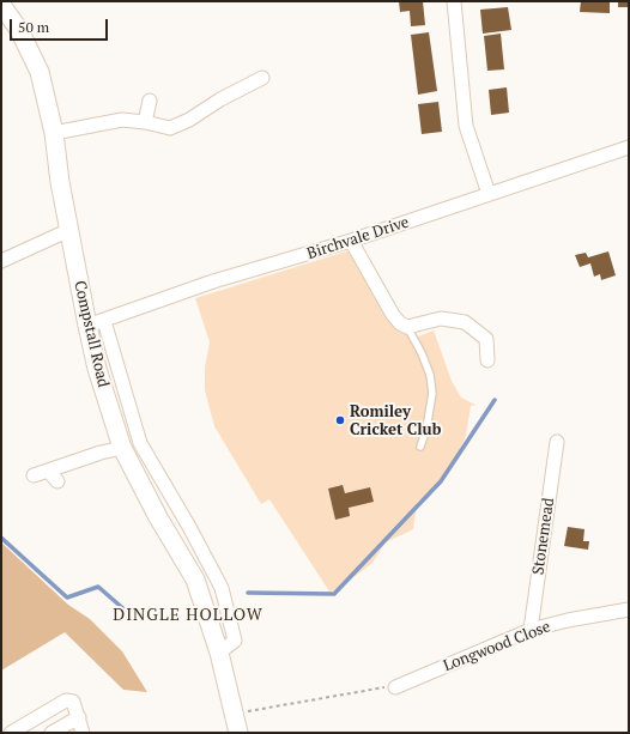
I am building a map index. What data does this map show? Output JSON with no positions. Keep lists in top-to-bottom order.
{
  "streets": {
    "main road": ["Compstall Road"],
    "street": ["Birchvale Drive", "Stonemead", "Longwood Close"]
  },
  "crossings": [
    ["Birchvale Drive", "Compstall Road"],
    ["Stonemead", "Longwood Close"]
  ],
  "districts": ["DINGLE HOLLOW"],
  "places": ["Romiley Cricket Club"],
  "scale_bar": "50 m"
}
